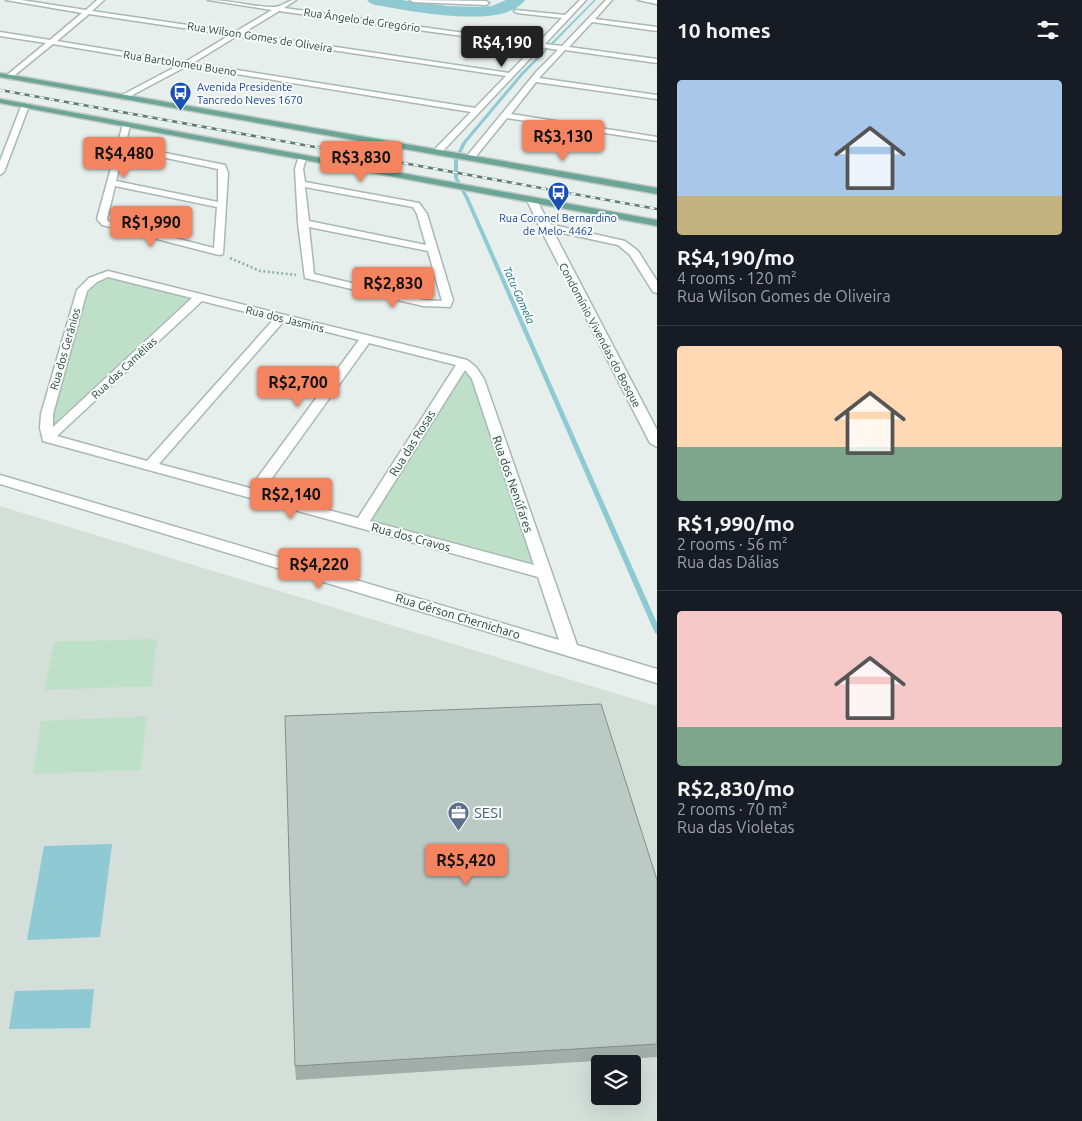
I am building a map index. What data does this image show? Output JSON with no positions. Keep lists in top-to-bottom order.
{
  "streets": {
    "street": [
      "Rua Ângelo de Gregório",
      "Rua Wilson Gomes de Oliveira",
      "Rua Bartolomeu Bueno",
      "Rua dos Jasmins",
      "Condomínio Vivendas do Bosque",
      "Rua dos Gerânios",
      "Rua das Camélias",
      "Rua das Rosas",
      "Rua dos Nenúfares",
      "Rua dos Cravos",
      "Rua Gérson Chernicharo"
    ]
  },
  "crossings": [
    ["Rua dos Jasmins", "Rua dos Gerânios"],
    ["Rua dos Jasmins", "Rua das Camélias"],
    ["Rua dos Jasmins", "Rua das Rosas"],
    ["Rua dos Jasmins", "Rua dos Nenúfares"],
    ["Rua dos Gerânios", "Rua das Camélias"],
    ["Rua dos Gerânios", "Rua dos Cravos"],
    ["Rua das Camélias", "Rua dos Cravos"],
    ["Rua das Rosas", "Rua dos Nenúfares"],
    ["Rua das Rosas", "Rua dos Cravos"],
    ["Rua dos Nenúfares", "Rua dos Cravos"],
    ["Rua dos Nenúfares", "Rua Gérson Chernicharo"]
  ],
  "water": ["Tatu-Gamela"],
  "places": {
    "bus stop": ["Avenida Presidente Tancredo Neves 1670", "Rua Coronel Bernardino de Melo- 4462"],
    "office": ["SESI"]
  },
  "page": {
    "heading": "10 homes",
    "price": [
      "R$4,190",
      "R$3,130",
      "R$4,480",
      "R$3,830",
      "R$1,990",
      "R$2,830",
      "R$2,700",
      "R$2,140",
      "R$4,220",
      "R$5,420"
    ],
    "list": [
      {
        "name": "R$4,190/mo",
        "note": "4 rooms · 120 m² · Rua Wilson Gomes de Oliveira"
      },
      {
        "name": "R$1,990/mo",
        "note": "2 rooms · 56 m² · Rua das Dálias"
      },
      {
        "name": "R$2,830/mo",
        "note": "2 rooms · 70 m² · Rua das Violetas"
      }
    ]
  }
}
